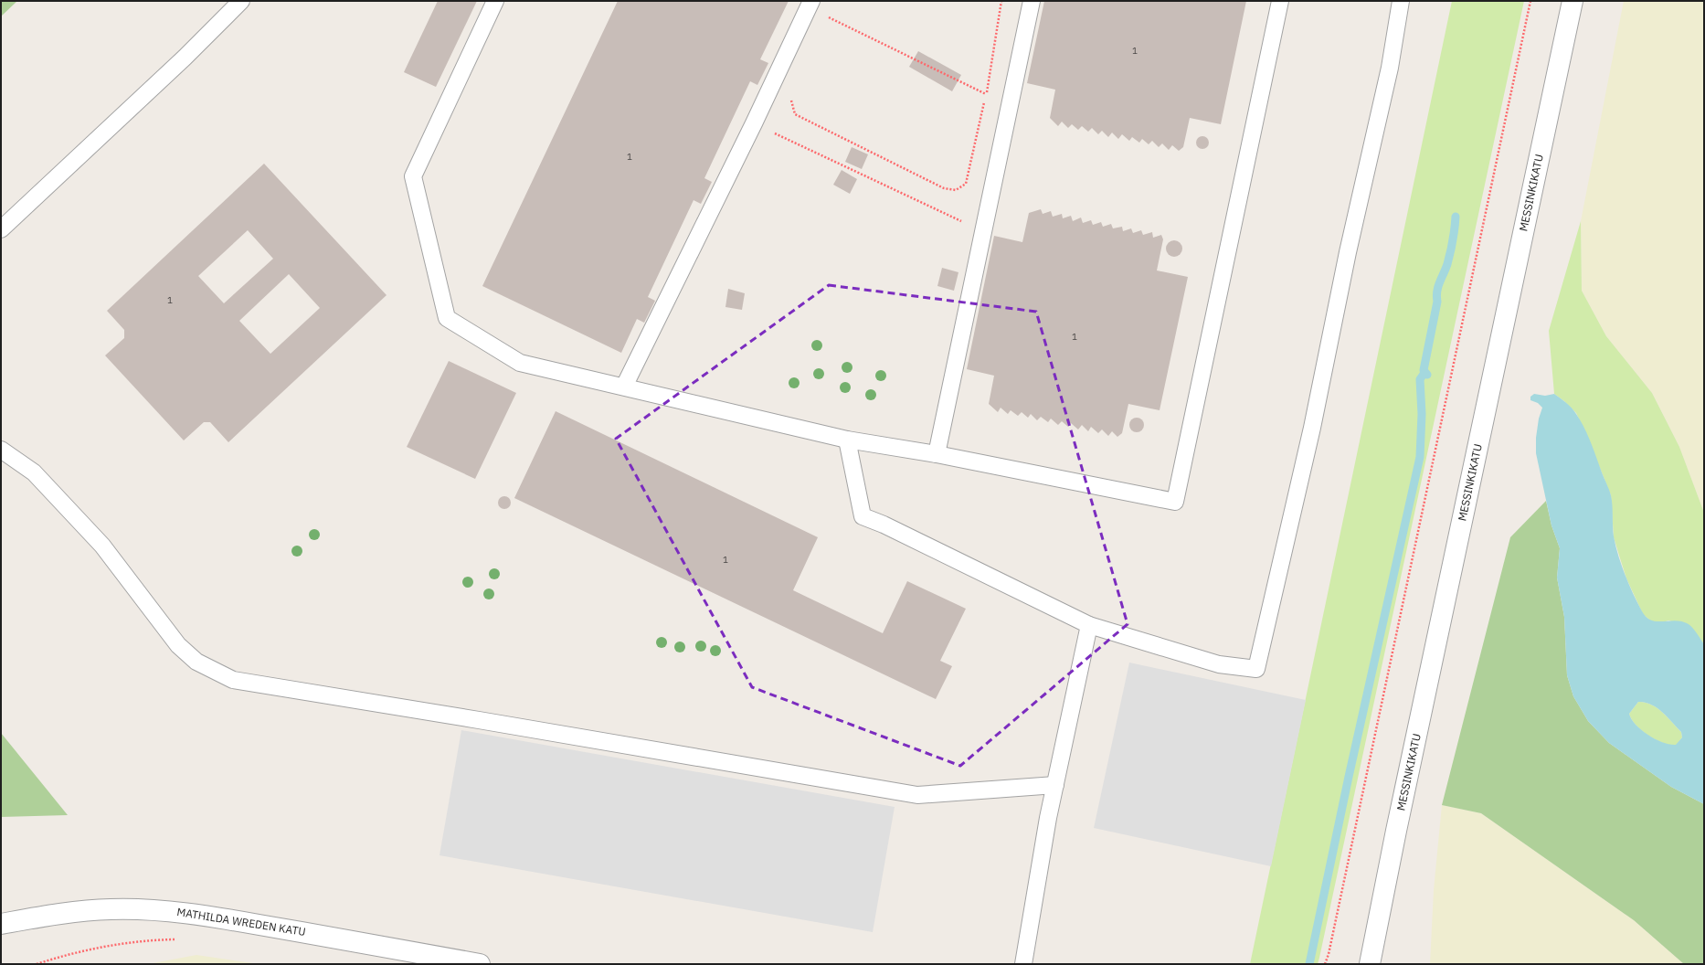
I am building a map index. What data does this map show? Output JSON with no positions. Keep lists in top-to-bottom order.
{
  "streets": {
    "street": ["MESSINKIKATU", "MATHILDA WREDEN KATU"]
  },
  "house_numbers": [
    "1",
    "1",
    "1",
    "1",
    "1"
  ]
}
